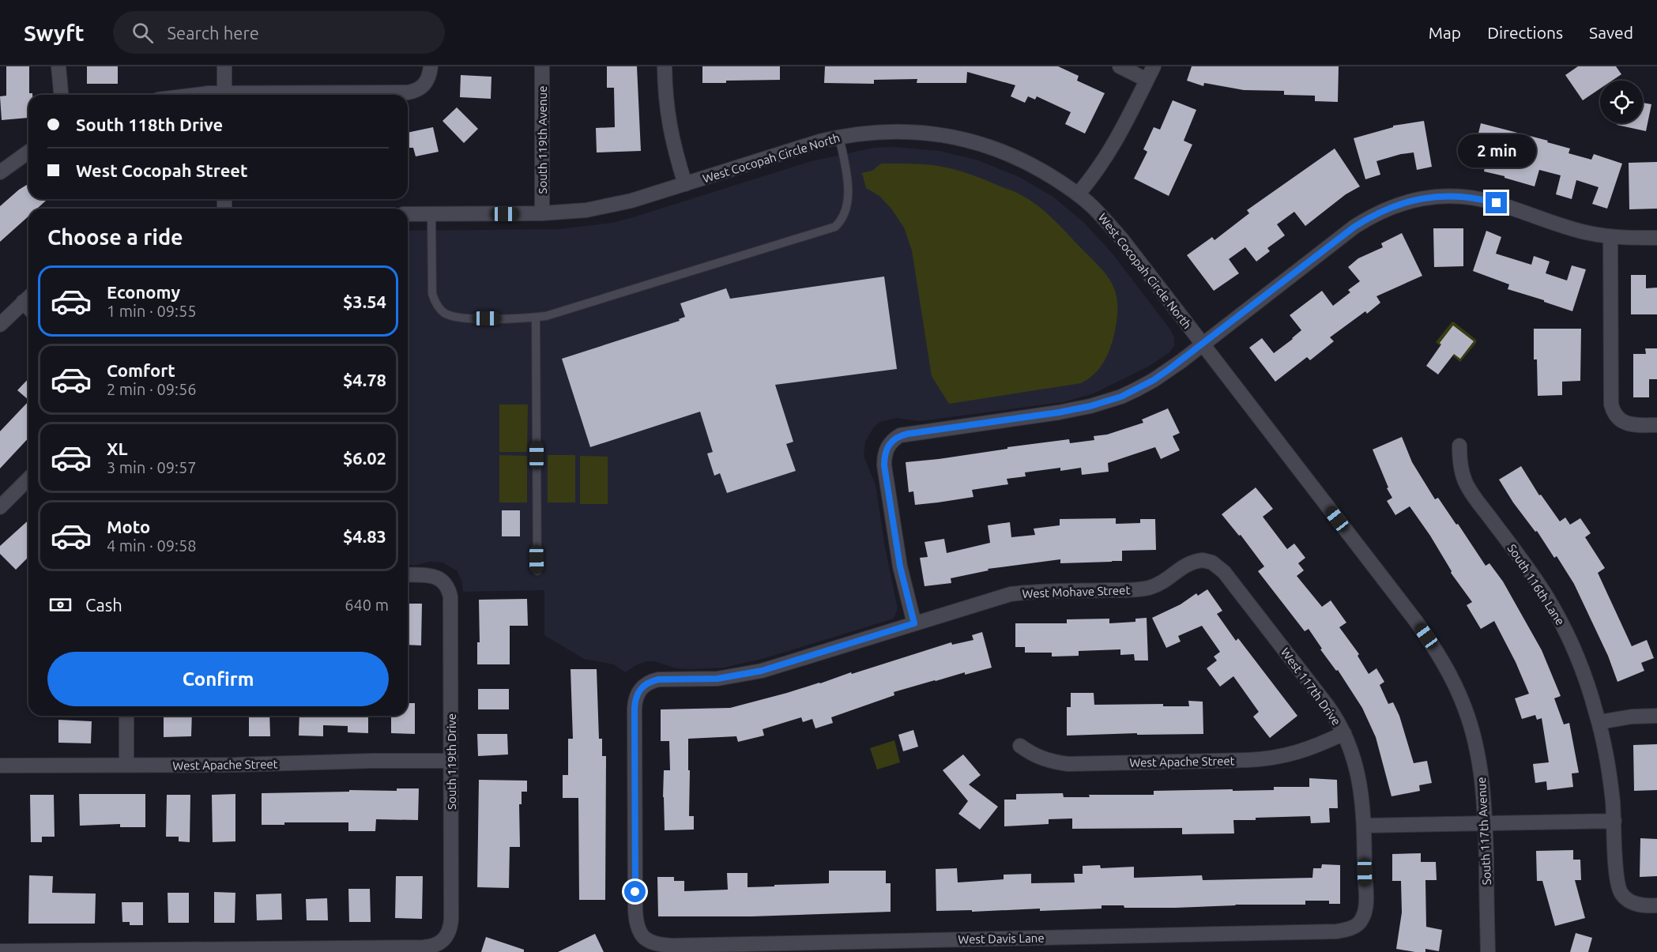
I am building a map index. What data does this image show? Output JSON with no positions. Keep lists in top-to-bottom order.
{
  "streets": {
    "street": [
      "South 119th Avenue",
      "West Cocopah Circle North",
      "South 116th Lane",
      "West Mohave Street",
      "West 117th Drive",
      "South 119th Drive",
      "West Apache Street",
      "South 117th Avenue",
      "West Davis Lane"
    ]
  },
  "crossings": [
    ["South 119th Avenue", "West Cocopah Circle North"],
    ["West Cocopah Circle North", "South 117th Avenue"],
    ["West Mohave Street", "West 117th Drive"],
    ["West Mohave Street", "West Davis Lane"],
    ["West 117th Drive", "West Apache Street"],
    ["West 117th Drive", "West Davis Lane"],
    ["South 119th Drive", "West Apache Street"]
  ],
  "page": {
    "header": "Swyft",
    "search": "Search here",
    "nav": ["Map", "Directions", "Saved"],
    "banner": ["South 118th Drive", "West Cocopah Street"],
    "bubble": "2 min",
    "heading": "Choose a ride",
    "list": [
      {
        "name": "Economy",
        "note": "1 min · 09:55",
        "value": "$3.54"
      },
      {
        "name": "Comfort",
        "note": "2 min · 09:56",
        "value": "$4.78"
      },
      {
        "name": "XL",
        "note": "3 min · 09:57",
        "value": "$6.02"
      },
      {
        "name": "Moto",
        "note": "4 min · 09:58",
        "value": "$4.83"
      }
    ],
    "pay": ["Cash", "640 m"],
    "buttons": "Confirm"
  }
}
